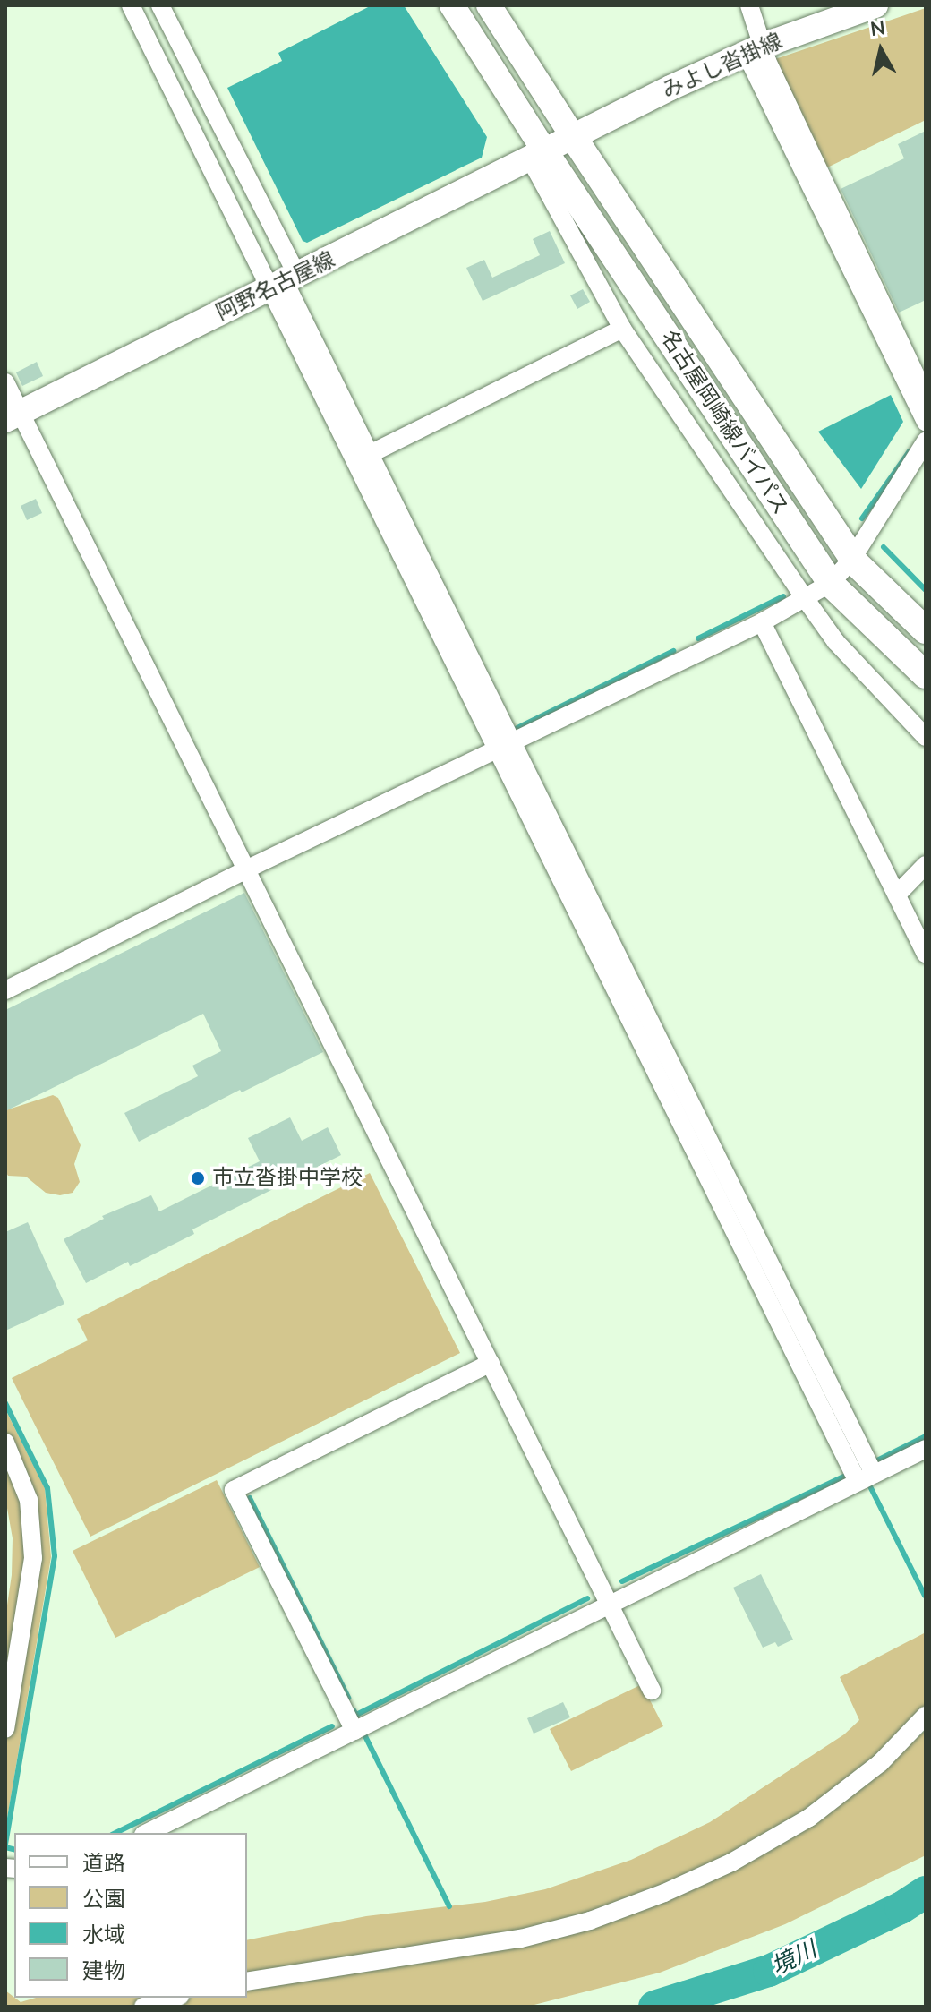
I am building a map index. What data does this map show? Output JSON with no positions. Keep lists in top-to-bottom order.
{
  "streets": {
    "main road": ["みよし沓掛線", "阿野名古屋線", "名古屋岡崎線バイパス"]
  },
  "crossings": [
    ["みよし沓掛線", "阿野名古屋線"],
    ["みよし沓掛線", "名古屋岡崎線バイパス"],
    ["阿野名古屋線", "名古屋岡崎線バイパス"]
  ],
  "water": ["境川"],
  "places": ["市立沓掛中学校"],
  "legend": [
    "道路",
    "公園",
    "水域",
    "建物"
  ],
  "north": "top"
}
